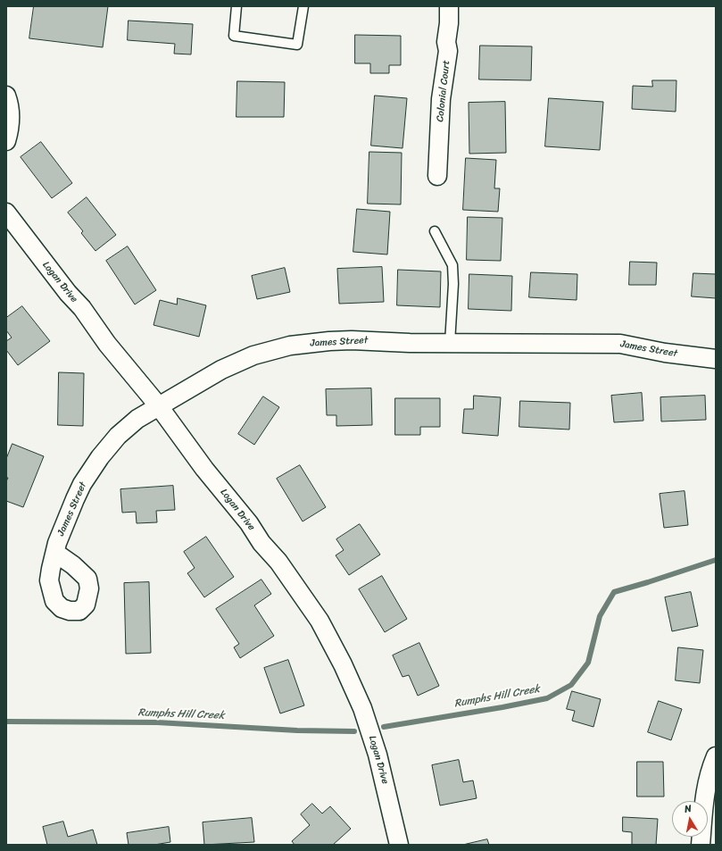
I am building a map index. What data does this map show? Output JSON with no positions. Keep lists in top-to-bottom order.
{
  "streets": {
    "street": ["Colonial Court", "Logan Drive", "James Street"]
  },
  "crossings": [
    ["Logan Drive", "James Street"]
  ],
  "water": ["Rumphs Hill Creek"],
  "north": "top"
}
